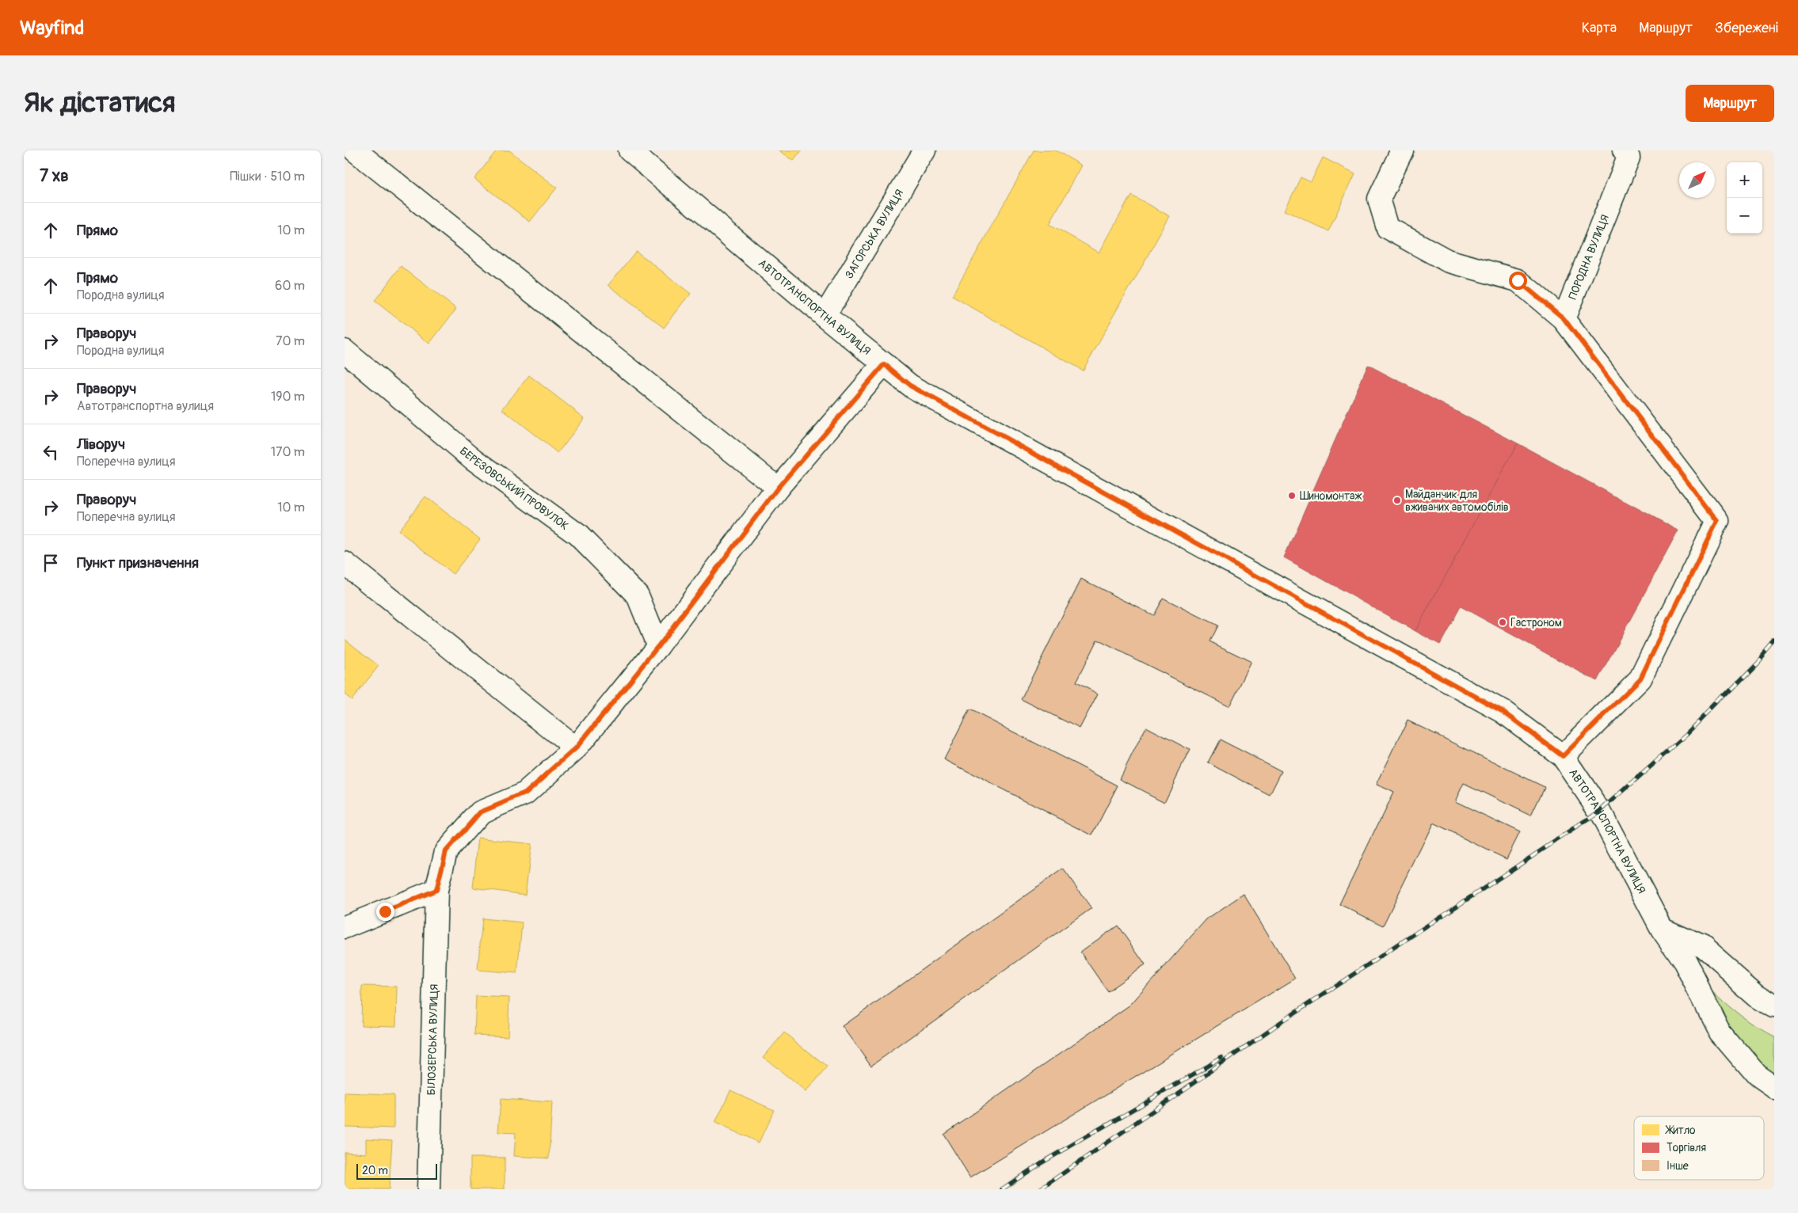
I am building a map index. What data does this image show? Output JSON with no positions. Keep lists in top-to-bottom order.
{
  "streets": {
    "street": [
      "ЗАГОРСЬКА ВУЛИЦЯ",
      "ПОРОДНА ВУЛИЦЯ",
      "АВТОТРАНСПОРТНА ВУЛИЦЯ",
      "БЕРЕЗОВСЬКИЙ ПРОВУЛОК",
      "БІЛОЗЕРСЬКА ВУЛИЦЯ"
    ]
  },
  "crossings": [
    ["ЗАГОРСЬКА ВУЛИЦЯ", "АВТОТРАНСПОРТНА ВУЛИЦЯ"],
    ["АВТОТРАНСПОРТНА ВУЛИЦЯ", "БІЛОЗЕРСЬКА ВУЛИЦЯ"],
    ["БЕРЕЗОВСЬКИЙ ПРОВУЛОК", "БІЛОЗЕРСЬКА ВУЛИЦЯ"]
  ],
  "places": ["Шиномонтаж", "Майданчик для вживаних автомобілів", "Гастроном"],
  "legend": ["Житло", "Торгівля", "Інше"],
  "scale_bar": "20 m",
  "north": "top right",
  "page": {
    "header": "Wayfind",
    "nav": ["Карта", "Маршрут", "Збережені"],
    "buttons": "Маршрут",
    "title": "Як дістатися",
    "heading": ["7 хв", "Пішки · 510 m"],
    "map_buttons": ["+", "−"],
    "list": [
      ["Прямо", "10 m"],
      ["Прямо", "Породна вулиця", "60 m"],
      ["Праворуч", "Породна вулиця", "70 m"],
      ["Праворуч", "Автотранспортна вулиця", "190 m"],
      ["Ліворуч", "Поперечна вулиця", "170 m"],
      ["Праворуч", "Поперечна вулиця", "10 m"],
      "Пункт призначення"
    ],
    "scale": "20 m"
  }
}
